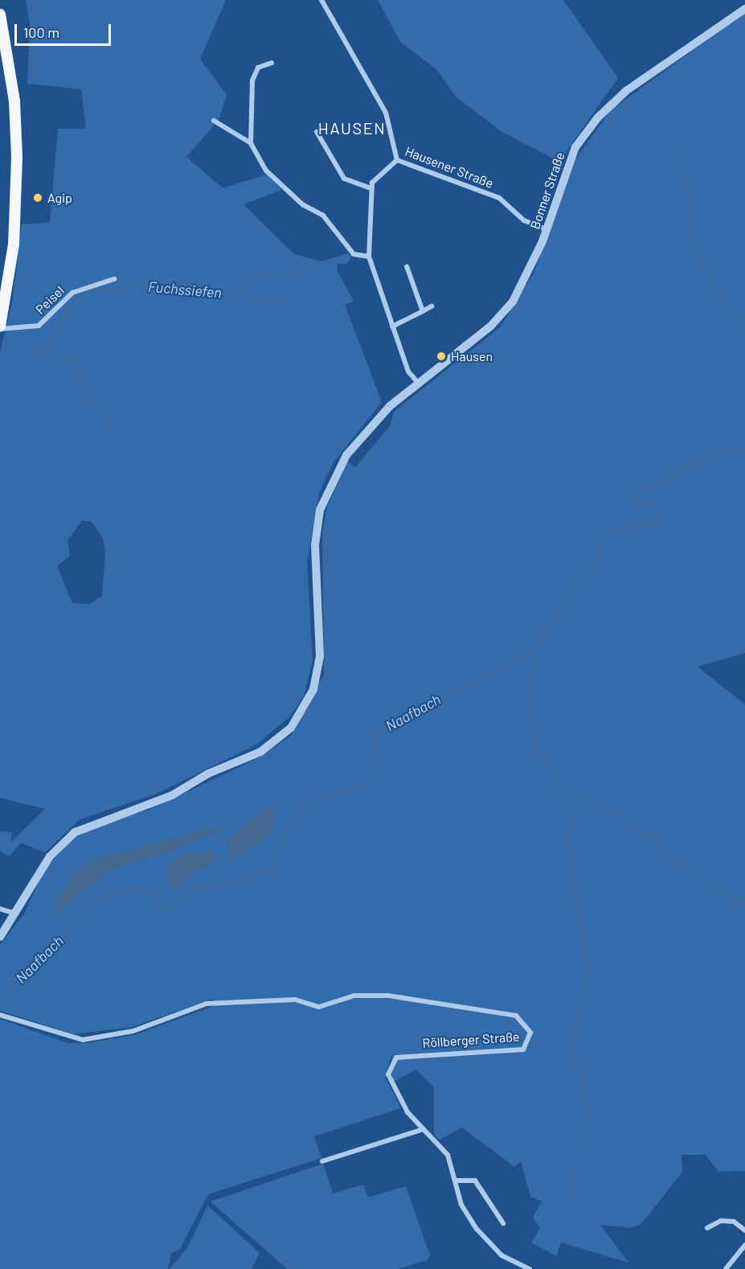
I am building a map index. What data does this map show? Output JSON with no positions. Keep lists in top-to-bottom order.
{
  "streets": {
    "street": [
      "Hausener Straße",
      "Bonner Straße",
      "Peisel",
      "Röllberger Straße"
    ]
  },
  "crossings": [
    ["Hausener Straße", "Bonner Straße"]
  ],
  "districts": ["HAUSEN"],
  "water": ["Fuchssiefen", "Naafbach"],
  "places": ["Agip", "Hausen"],
  "scale_bar": "100 m"
}
